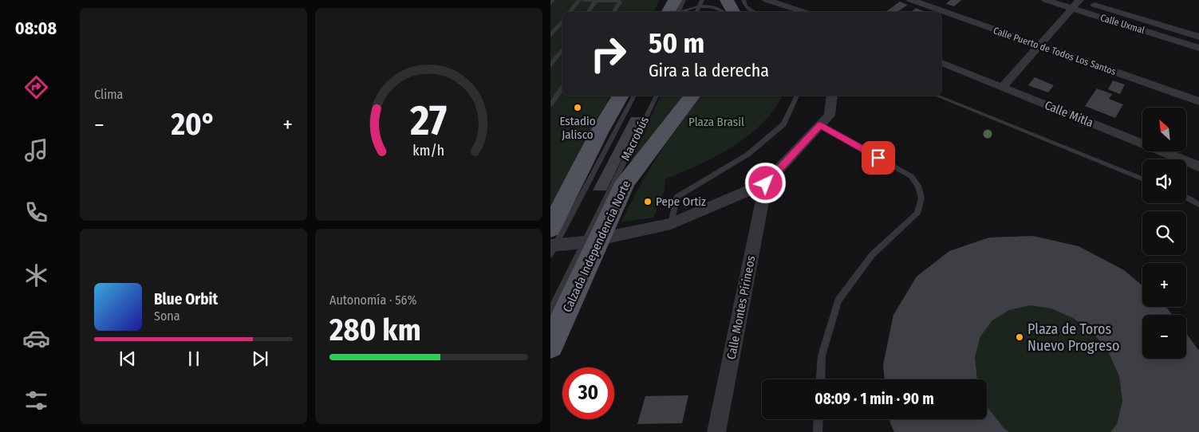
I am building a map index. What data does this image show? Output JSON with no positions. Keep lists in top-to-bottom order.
{
  "streets": {
    "main road": ["Calzada Independencia Norte"],
    "street": [
      "Calle Uxmal",
      "Calle Puerto de Todos Los Santos",
      "Calle Mitla",
      "Calle Montes Pirineos"
    ],
    "lane": ["Macrobús"]
  },
  "crossings": [
    ["Macrobús", "Calzada Independencia Norte"]
  ],
  "parks": ["Plaza Brasil"],
  "places": ["Estadio Jalisco", "Pepe Ortiz", "Plaza de Toros Nuevo Progreso"],
  "north": "top left",
  "page": {
    "tabs": "08:08",
    "tile": [
      "Clima",
      ["Autonomía · 56%", "280 km"]
    ],
    "turn": ["50 m", "Gira a la derecha"],
    "map_buttons": ["+", "−"],
    "heat": ["−", "20°", "+"],
    "song": ["Blue Orbit", "Sona"],
    "limit": "30",
    "trip": "08:09 · 1 min · 90 m",
    "gauge": ["27", "km/h"]
  }
}
